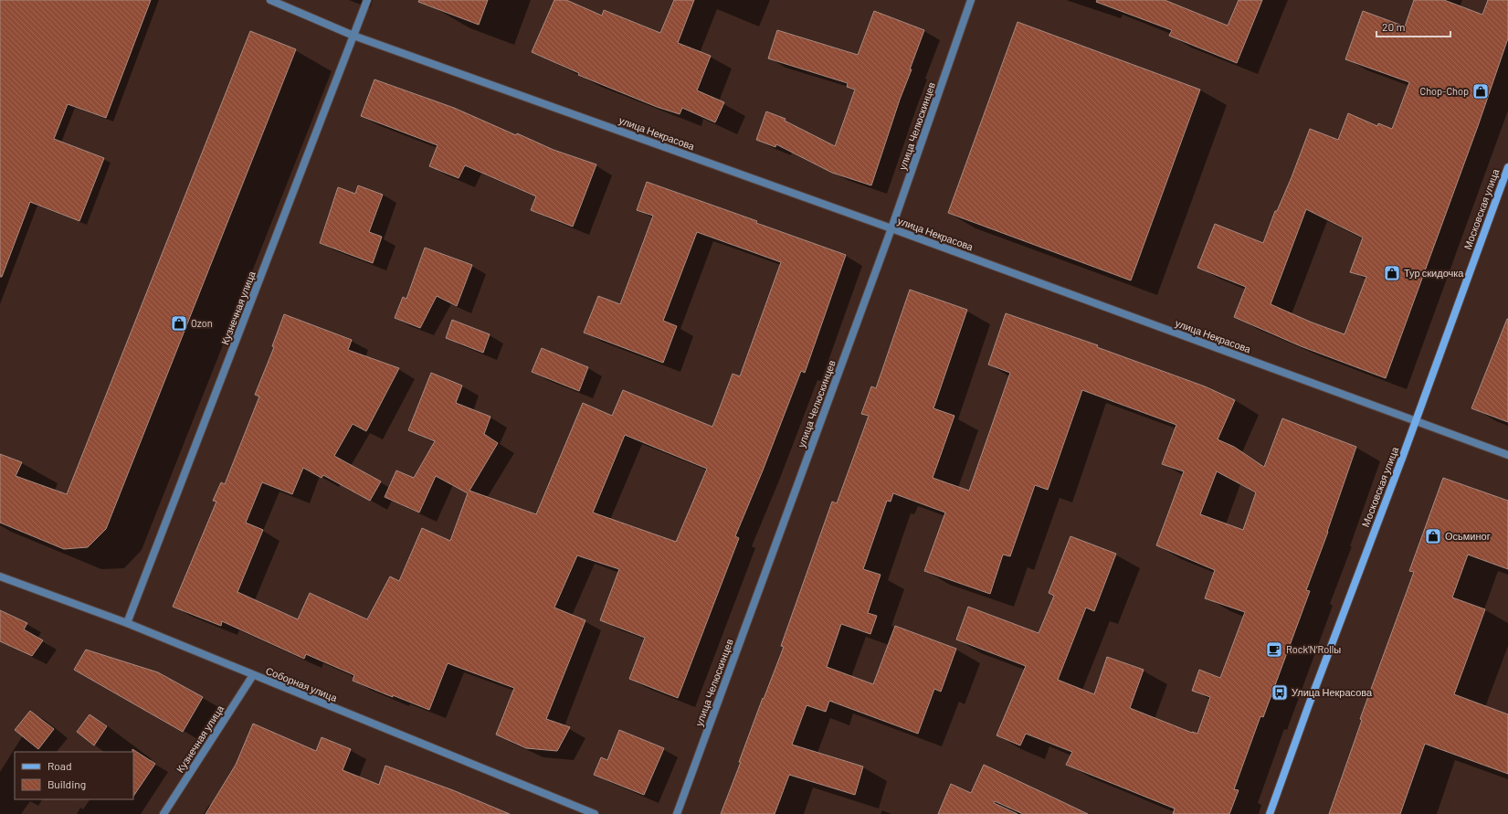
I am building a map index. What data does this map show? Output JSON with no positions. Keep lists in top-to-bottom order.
{
  "streets": {
    "main road": ["Московская улица"],
    "street": [
      "улица Челюскинцев",
      "улица Некрасова",
      "Кузнечная улица",
      "Соборная улица"
    ]
  },
  "crossings": [
    ["улица Челюскинцев", "улица Некрасова"],
    ["улица Некрасова", "Московская улица"],
    ["улица Некрасова", "Кузнечная улица"],
    ["Кузнечная улица", "Соборная улица"]
  ],
  "places": {
    "shop": [
      "Chop-Chop",
      "Тур скидочка",
      "Ozon",
      "Осьминог"
    ],
    "cafe": ["Rock’N’Rollы"],
    "bus stop": ["Улица Некрасова"]
  },
  "legend": ["Road", "Building"],
  "scale_bar": "20 m"
}
